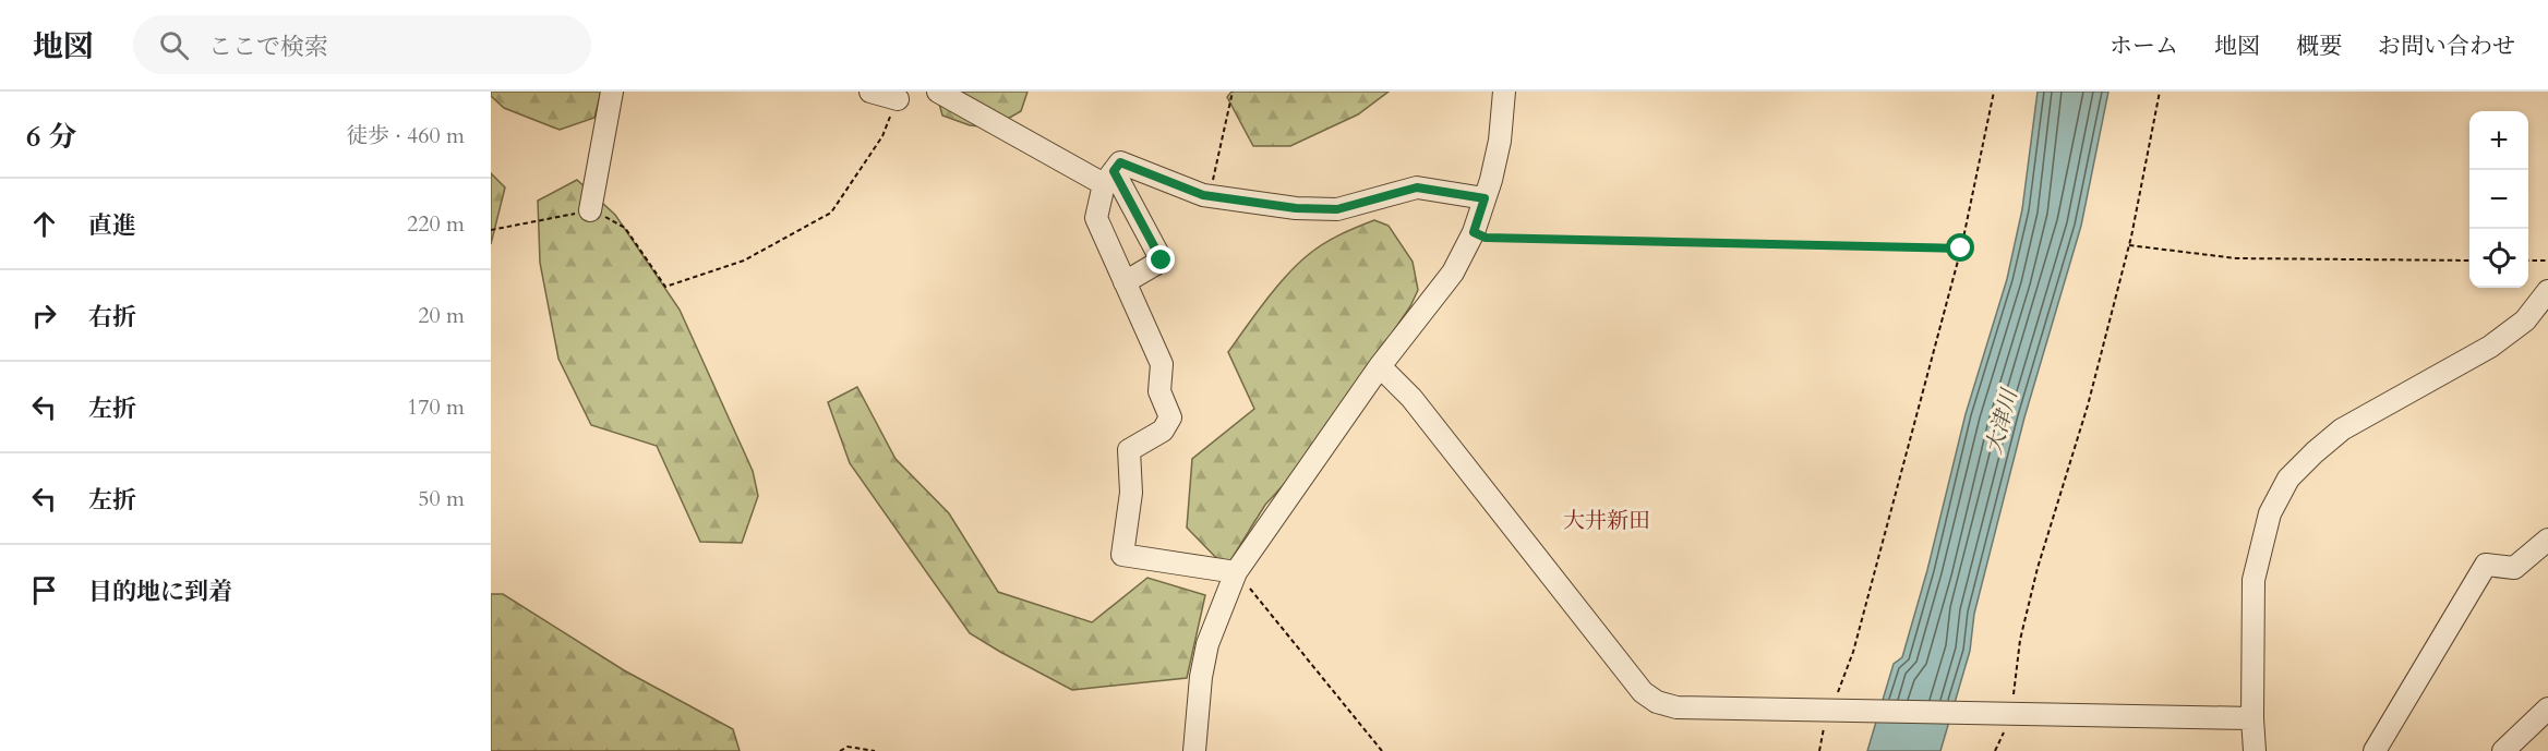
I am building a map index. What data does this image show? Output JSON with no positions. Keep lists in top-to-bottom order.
{
  "districts": ["大井新田"],
  "water": ["大津川"],
  "page": {
    "header": "地図",
    "search": "ここで検索",
    "nav": [
      "ホーム",
      "地図",
      "概要",
      "お問い合わせ"
    ],
    "heading": ["6 分", "徒歩 · 460 m"],
    "map_buttons": ["+", "−"],
    "list": [
      ["直進", "220 m"],
      ["右折", "20 m"],
      ["左折", "170 m"],
      ["左折", "50 m"],
      "目的地に到着"
    ]
  }
}
